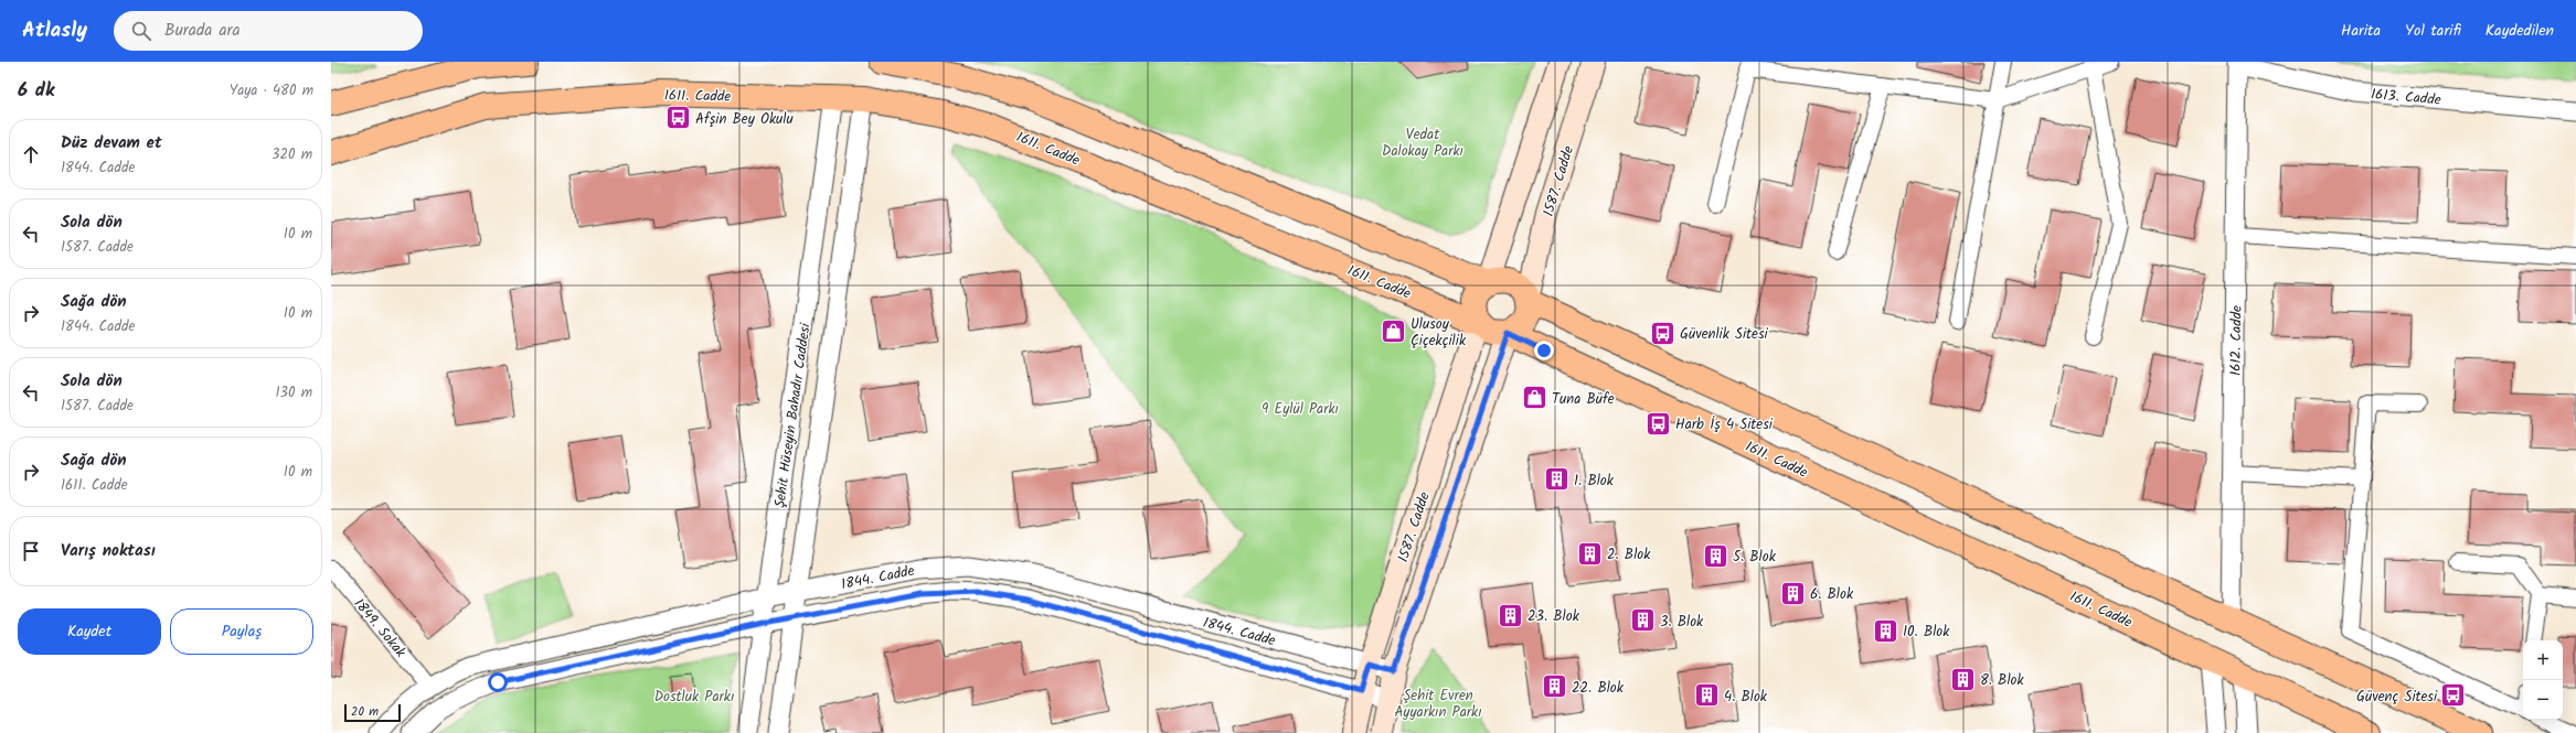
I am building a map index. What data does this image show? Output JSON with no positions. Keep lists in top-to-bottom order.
{
  "streets": {
    "main road": ["1611. Cadde", "1587. Cadde"],
    "street": [
      "1613. Cadde",
      "1612. Cadde",
      "Şehit Hüseyin Bahadır Caddesi",
      "1844. Cadde",
      "1849. Sokak"
    ]
  },
  "crossings": [
    ["1611. Cadde", "1587. Cadde"],
    ["1611. Cadde", "Şehit Hüseyin Bahadır Caddesi"],
    ["1613. Cadde", "1612. Cadde"],
    ["1587. Cadde", "1844. Cadde"],
    ["Şehit Hüseyin Bahadır Caddesi", "1844. Cadde"],
    ["1844. Cadde", "1849. Sokak"]
  ],
  "parks": [
    "Vedat Dalokay Parkı",
    "9 Eylül Parkı",
    "Şehit Evren Ayyarkın Parkı",
    "Dostluk Parkı"
  ],
  "places": {
    "bus stop": [
      "Afşin Bey Okulu",
      "Güvenlik Sitesi",
      "Harb İş 4 Sitesi",
      "Güvenç Sitesi"
    ],
    "shop": ["Ulusoy Çiçekçilik", "Tuna Büfe"],
    "building": [
      "1. Blok",
      "2. Blok",
      "5. Blok",
      "6. Blok",
      "23. Blok",
      "3. Blok",
      "10. Blok",
      "8. Blok",
      "22. Blok",
      "4. Blok"
    ]
  },
  "scale_bar": "20 m",
  "page": {
    "header": "Atlasly",
    "search": "Burada ara",
    "nav": ["Harita", "Yol tarifi", "Kaydedilen"],
    "heading": ["6 dk", "Yaya · 480 m"],
    "list": [
      ["Düz devam et", "1844. Cadde", "320 m"],
      ["Sola dön", "1587. Cadde", "10 m"],
      ["Sağa dön", "1844. Cadde", "10 m"],
      ["Sola dön", "1587. Cadde", "130 m"],
      ["Sağa dön", "1611. Cadde", "10 m"],
      "Varış noktası"
    ],
    "buttons": ["Kaydet", "Paylaş"],
    "map_buttons": ["+", "−"],
    "scale": "20 m"
  }
}
